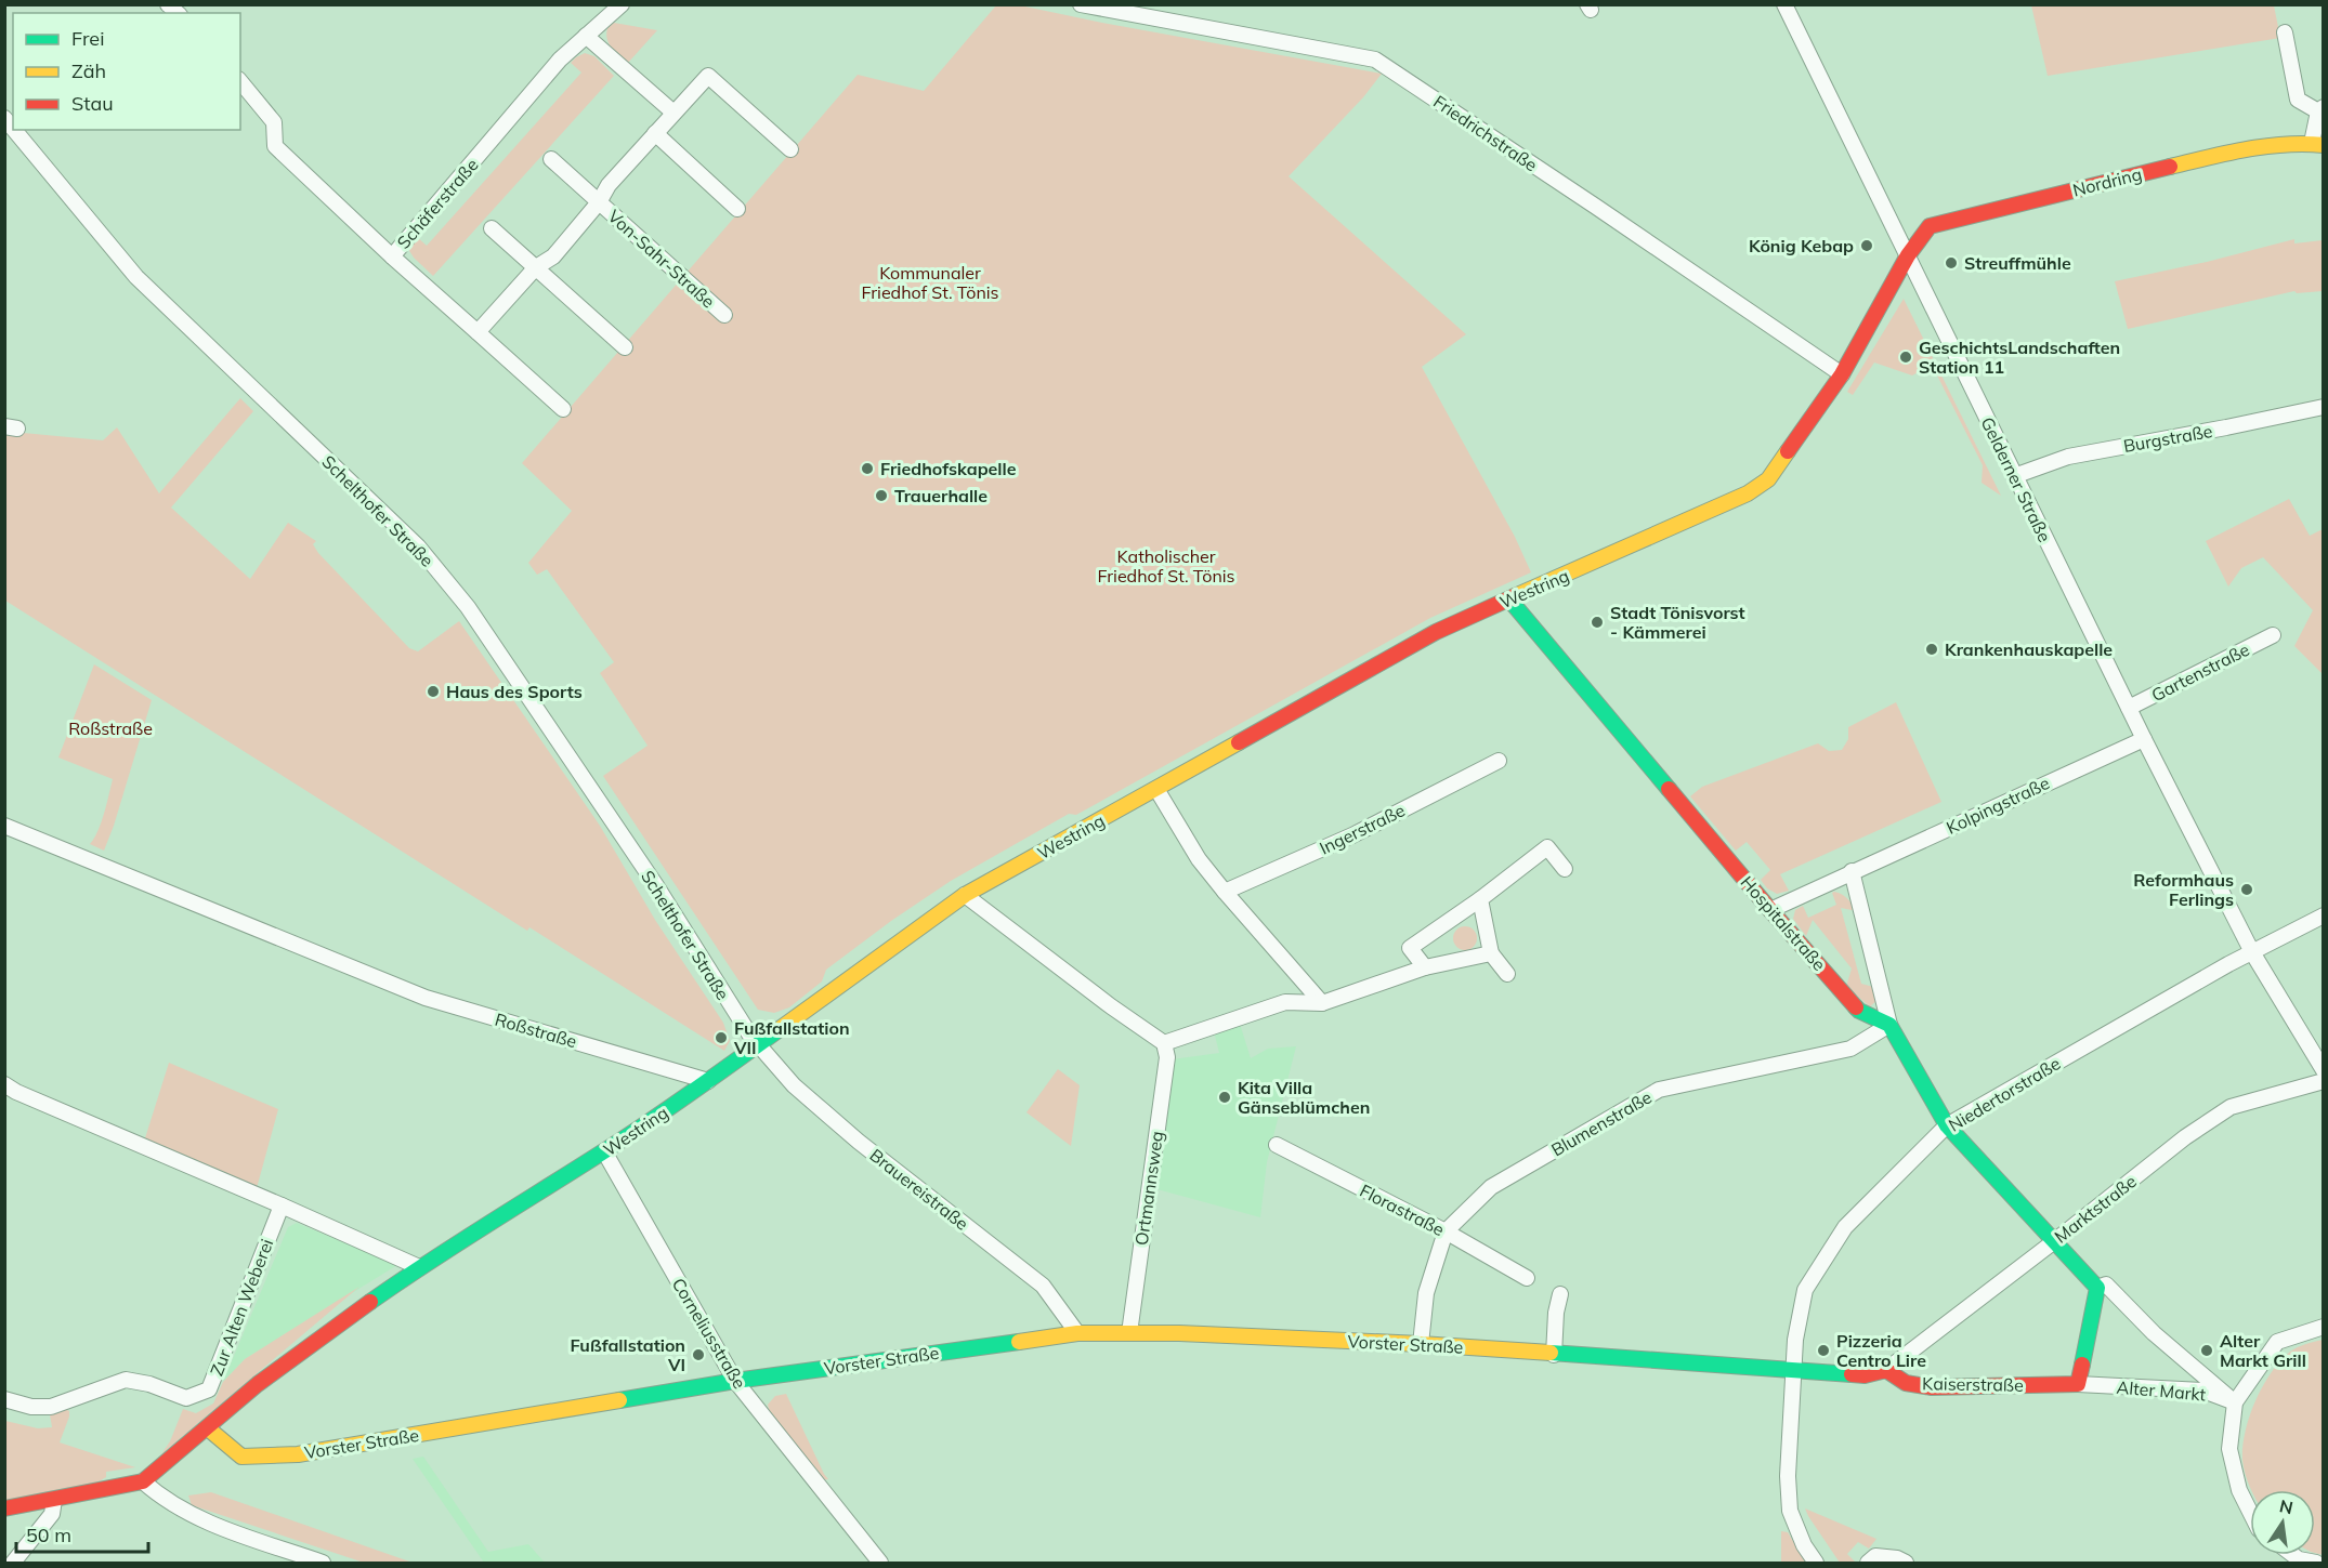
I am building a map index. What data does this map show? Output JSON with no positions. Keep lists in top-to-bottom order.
{
  "streets": {
    "street": [
      "Friedrichstraße",
      "Nordring",
      "Schäferstraße",
      "Von-Sahr-Straße",
      "Burgstraße",
      "Gelderner Straße",
      "Schelthofer Straße",
      "Westring",
      "Gartenstraße",
      "Kolpingstraße",
      "Ingerstraße",
      "Hospitalstraße",
      "Roßstraße",
      "Niedertorstraße",
      "Blumenstraße",
      "Ortmannsweg",
      "Brauereistraße",
      "Marktstraße",
      "Florastraße",
      "Zur Alten Weberei",
      "Corneliusstraße",
      "Vorster Straße",
      "Kaiserstraße",
      "Alter Markt"
    ]
  },
  "crossings": [
    ["Friedrichstraße", "Westring"],
    ["Nordring", "Gelderner Straße"],
    ["Nordring", "Westring"],
    ["Burgstraße", "Gelderner Straße"],
    ["Gelderner Straße", "Westring"],
    ["Gelderner Straße", "Gartenstraße"],
    ["Gelderner Straße", "Kolpingstraße"],
    ["Gelderner Straße", "Niedertorstraße"],
    ["Schelthofer Straße", "Westring"],
    ["Schelthofer Straße", "Brauereistraße"],
    ["Westring", "Hospitalstraße"],
    ["Westring", "Roßstraße"],
    ["Westring", "Brauereistraße"],
    ["Westring", "Corneliusstraße"],
    ["Westring", "Vorster Straße"],
    ["Kolpingstraße", "Hospitalstraße"],
    ["Hospitalstraße", "Blumenstraße"],
    ["Niedertorstraße", "Vorster Straße"],
    ["Blumenstraße", "Florastraße"],
    ["Blumenstraße", "Vorster Straße"],
    ["Ortmannsweg", "Vorster Straße"],
    ["Brauereistraße", "Vorster Straße"],
    ["Marktstraße", "Kaiserstraße"],
    ["Marktstraße", "Alter Markt"],
    ["Corneliusstraße", "Vorster Straße"],
    ["Kaiserstraße", "Alter Markt"]
  ],
  "parks": ["Kommunaler Friedhof St. Tönis", "Katholischer Friedhof St. Tönis", "Roßstraße"],
  "places": [
    "König Kebap",
    "Streuffmühle",
    "GeschichtsLandschaften Station 11",
    "Friedhofskapelle",
    "Trauerhalle",
    "Stadt Tönisvorst - Kämmerei",
    "Krankenhauskapelle",
    "Haus des Sports",
    "Reformhaus Ferlings",
    "Fußfallstation VII",
    "Kita Villa Gänseblümchen",
    "Pizzeria Centro Lire",
    "Alter Markt Grill",
    "Fußfallstation VI"
  ],
  "legend": ["Frei", "Zäh", "Stau"],
  "scale_bar": "50 m",
  "north": "top"
}
